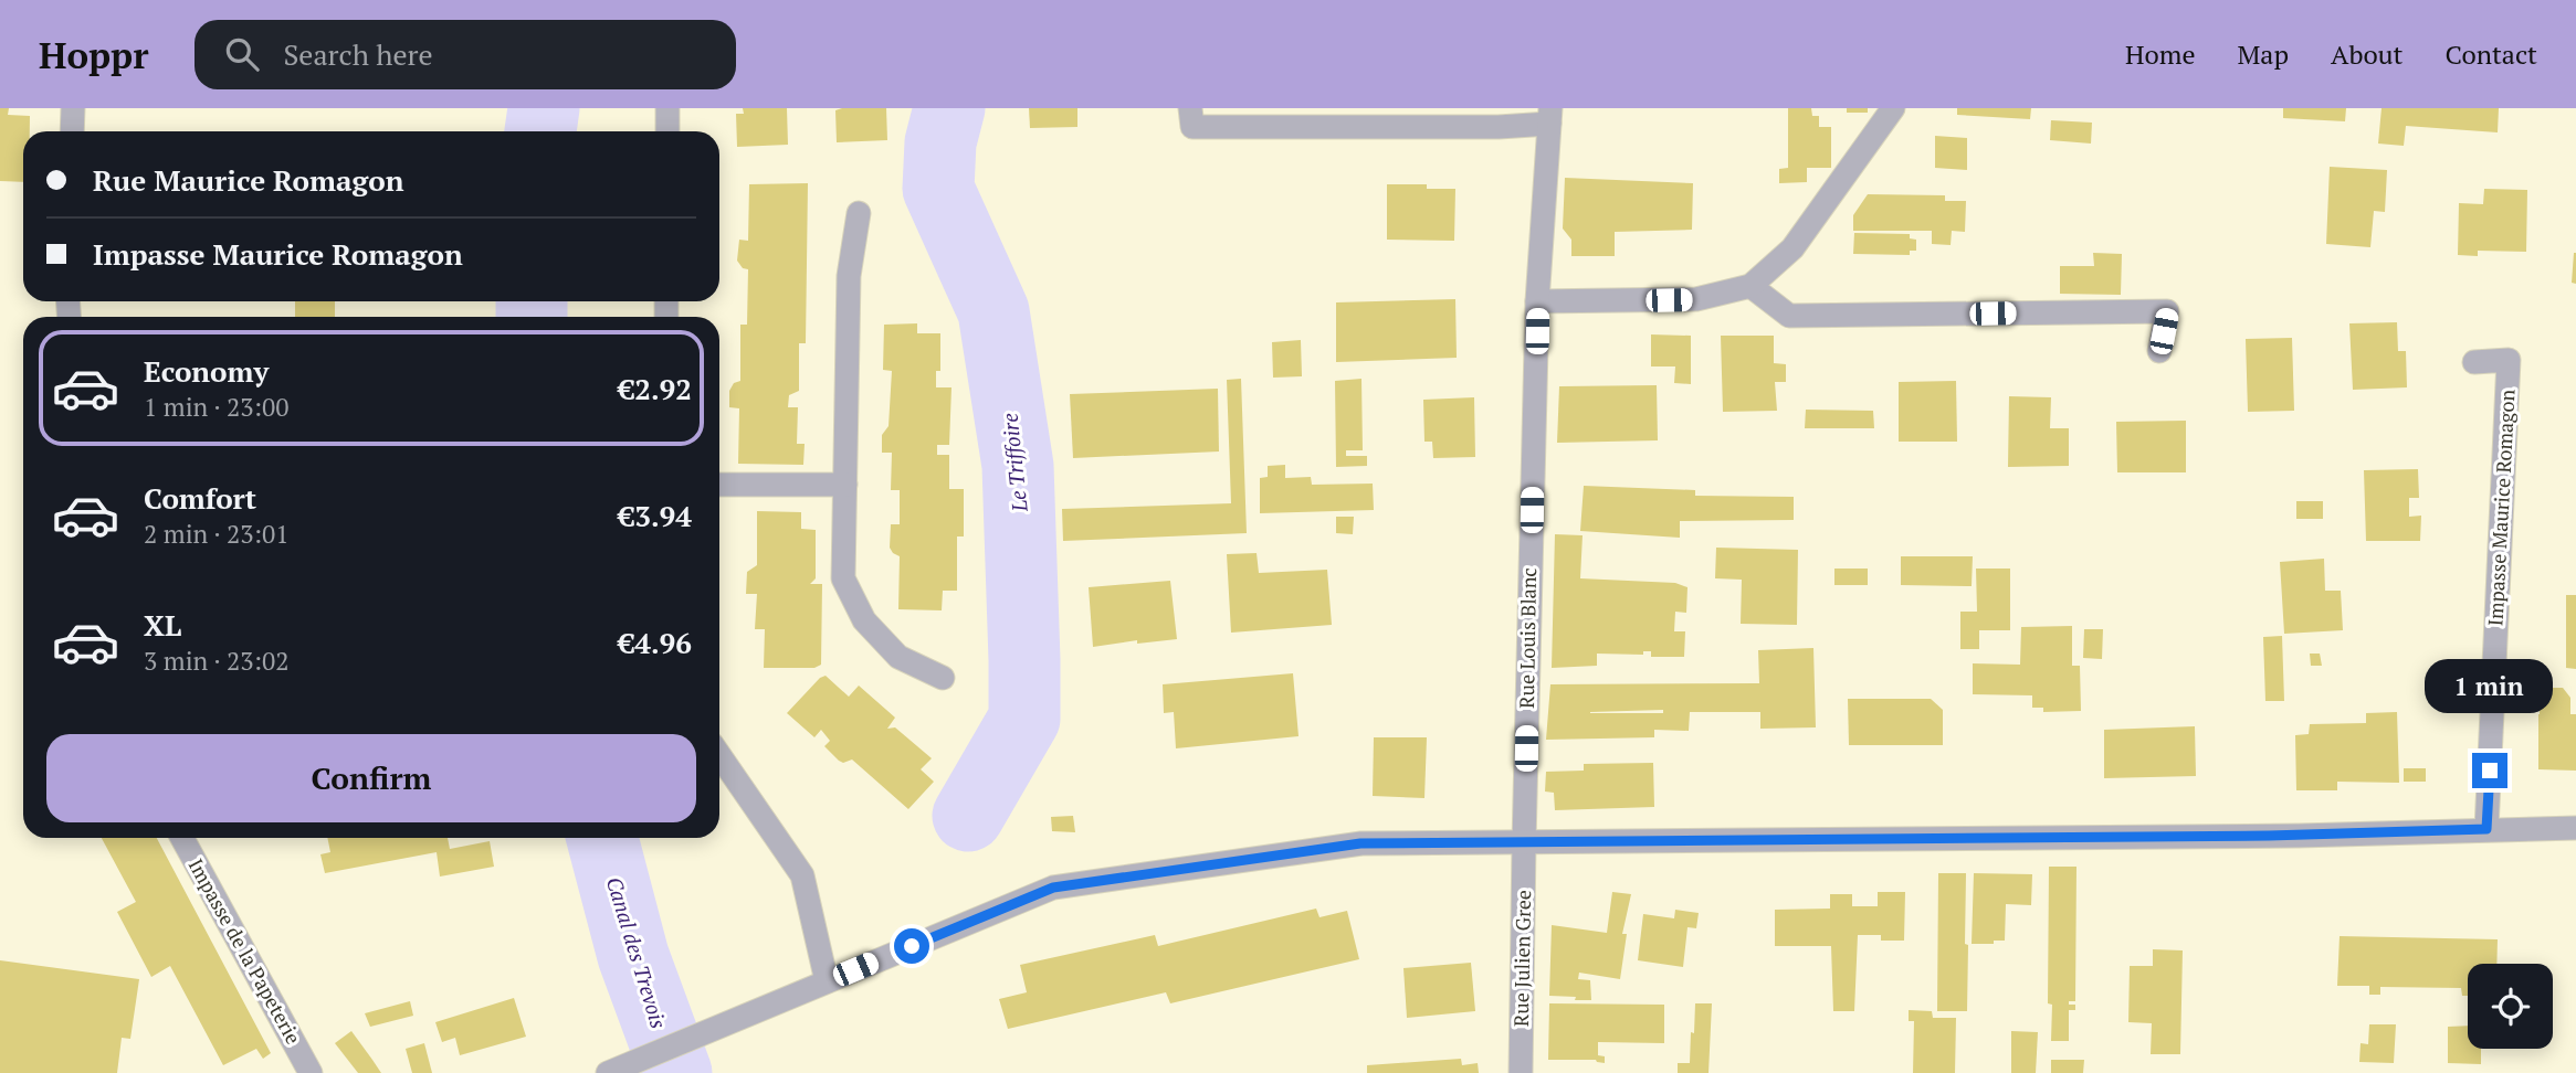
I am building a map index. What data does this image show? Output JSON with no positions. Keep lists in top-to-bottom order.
{
  "streets": {
    "street": [
      "Impasse Maurice Romagon",
      "Rue Louis Blanc",
      "Impasse de la Papeterie",
      "Rue Julien Gree"
    ]
  },
  "crossings": [
    ["Rue Louis Blanc", "Rue Julien Gree"]
  ],
  "water": ["Le Triffoire", "Canal des Trevois"],
  "page": {
    "header": "Hoppr",
    "search": "Search here",
    "nav": [
      "Home",
      "Map",
      "About",
      "Contact"
    ],
    "banner": ["Rue Maurice Romagon", "Impasse Maurice Romagon"],
    "list": [
      {
        "name": "Economy",
        "note": "1 min · 23:00",
        "value": "€2.92"
      },
      {
        "name": "Comfort",
        "note": "2 min · 23:01",
        "value": "€3.94"
      },
      {
        "name": "XL",
        "note": "3 min · 23:02",
        "value": "€4.96"
      }
    ],
    "bubble": "1 min",
    "buttons": "Confirm"
  }
}
